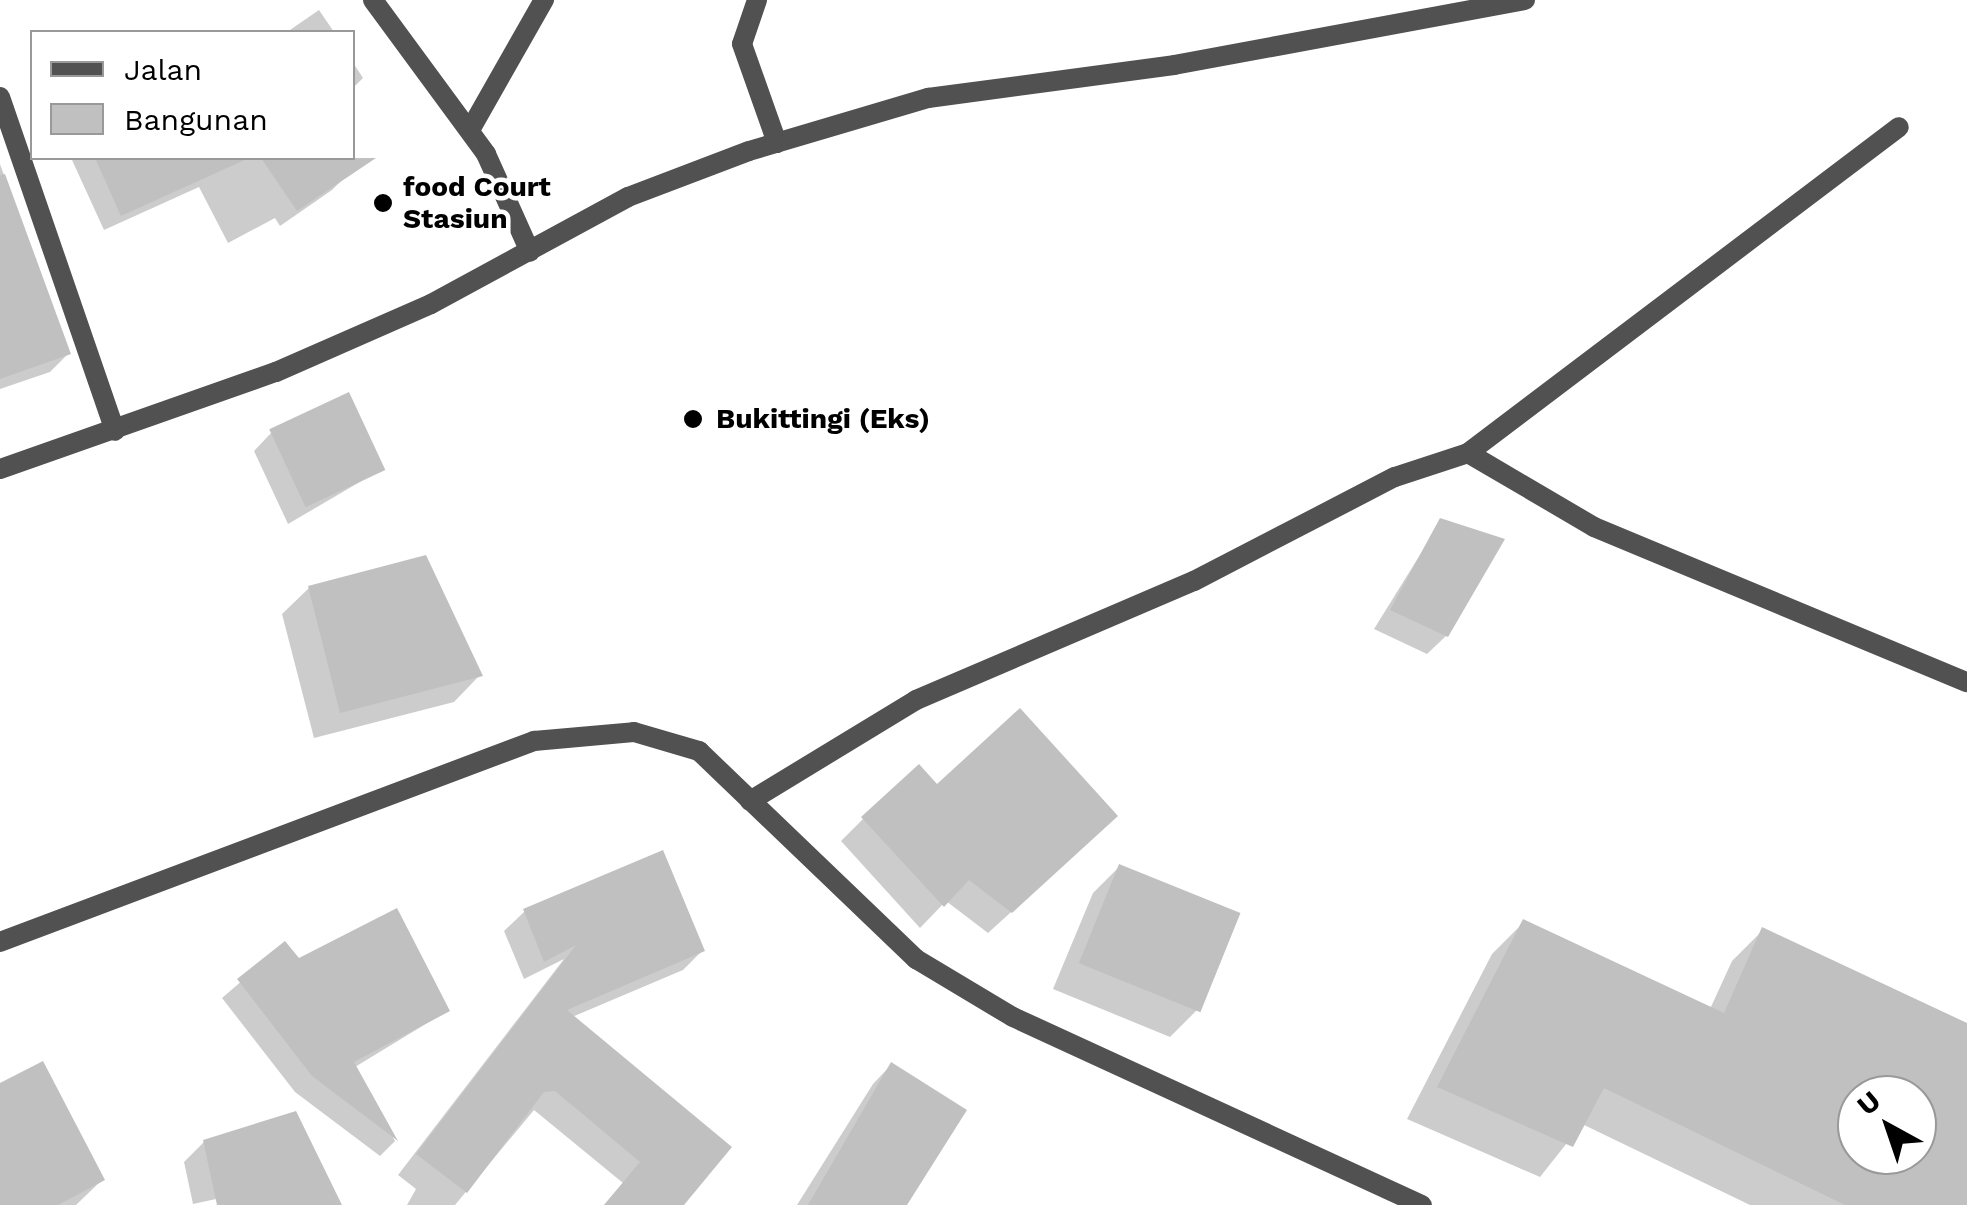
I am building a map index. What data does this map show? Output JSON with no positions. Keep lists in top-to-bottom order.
{
  "places": ["food Court Stasiun", "Bukittingi (Eks)"],
  "legend": ["Jalan", "Bangunan"],
  "north": "top left"
}
